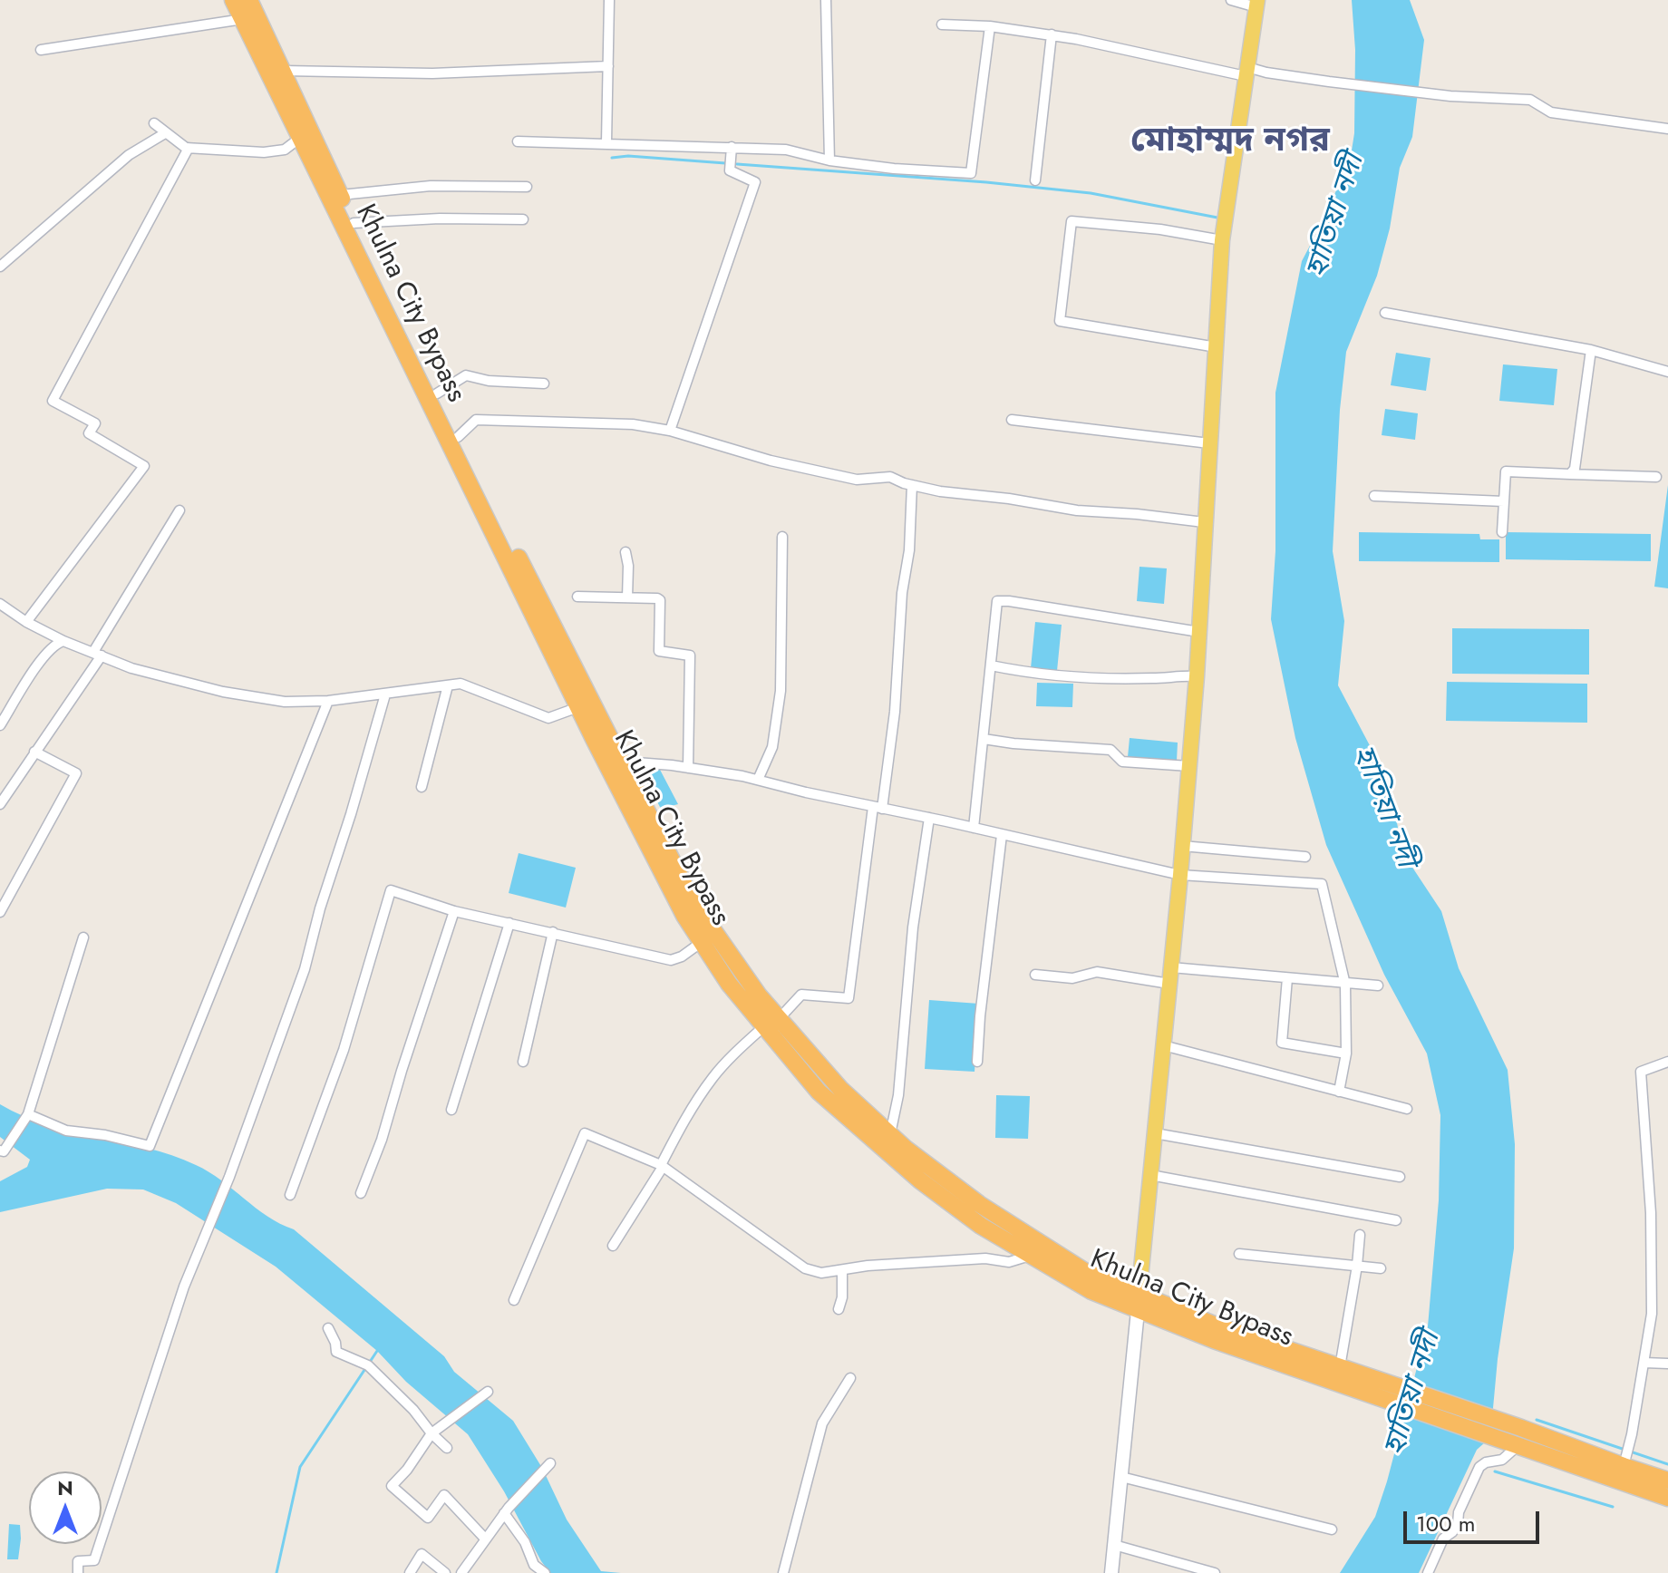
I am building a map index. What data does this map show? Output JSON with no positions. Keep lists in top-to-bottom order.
{
  "streets": {
    "highway": ["Khulna City Bypass"]
  },
  "districts": ["মোহাম্মদ নগর"],
  "water": ["হাতিয়া নদী"],
  "scale_bar": "100 m",
  "north": "top"
}
